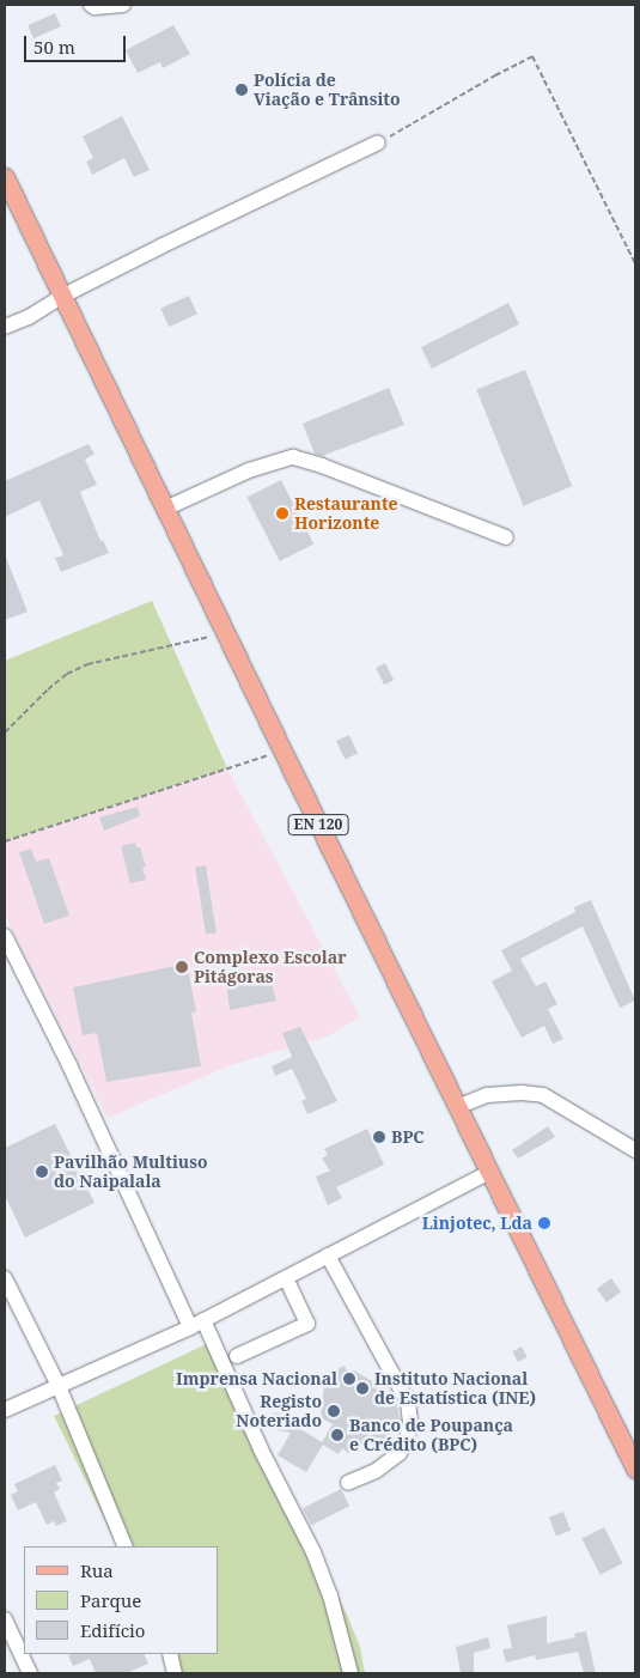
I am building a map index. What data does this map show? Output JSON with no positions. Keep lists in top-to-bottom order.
{
  "streets": {
    "main road": ["EN 120"]
  },
  "places": [
    "Polícia de Viação e Trânsito",
    "Restaurante Horizonte",
    "Complexo Escolar Pitágoras",
    "BPC",
    "Pavilhão Multiuso do Naipalala",
    "Linjotec, Lda",
    "Imprensa Nacional",
    "Instituto Nacional de Estatística (INE)",
    "Registo Noteriado",
    "Banco de Poupança e Crédito (BPC)"
  ],
  "legend": ["Rua", "Parque", "Edifício"],
  "scale_bar": "50 m"
}
